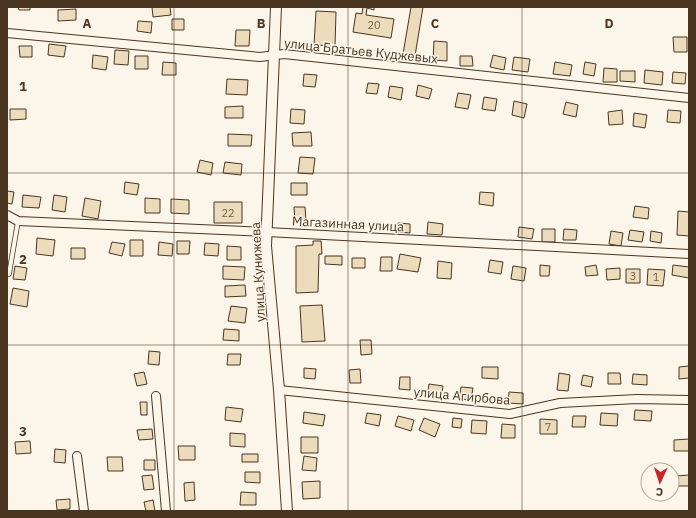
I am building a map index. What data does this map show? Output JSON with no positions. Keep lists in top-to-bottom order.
{
  "streets": {
    "street": [
      "улица Братьев Куджевых",
      "Магазинная улица",
      "улица Кунижева",
      "улица Агирбова"
    ]
  },
  "crossings": [
    ["улица Братьев Куджевых", "улица Кунижева"],
    ["Магазинная улица", "улица Кунижева"],
    ["улица Кунижева", "улица Агирбова"]
  ],
  "house_numbers": [
    "20",
    "22",
    "3",
    "1",
    "7"
  ],
  "north": "bottom",
  "grid": {
    "columns": [
      "A",
      "B",
      "C",
      "D"
    ],
    "rows": ["1", "2", "3"]
  }
}
